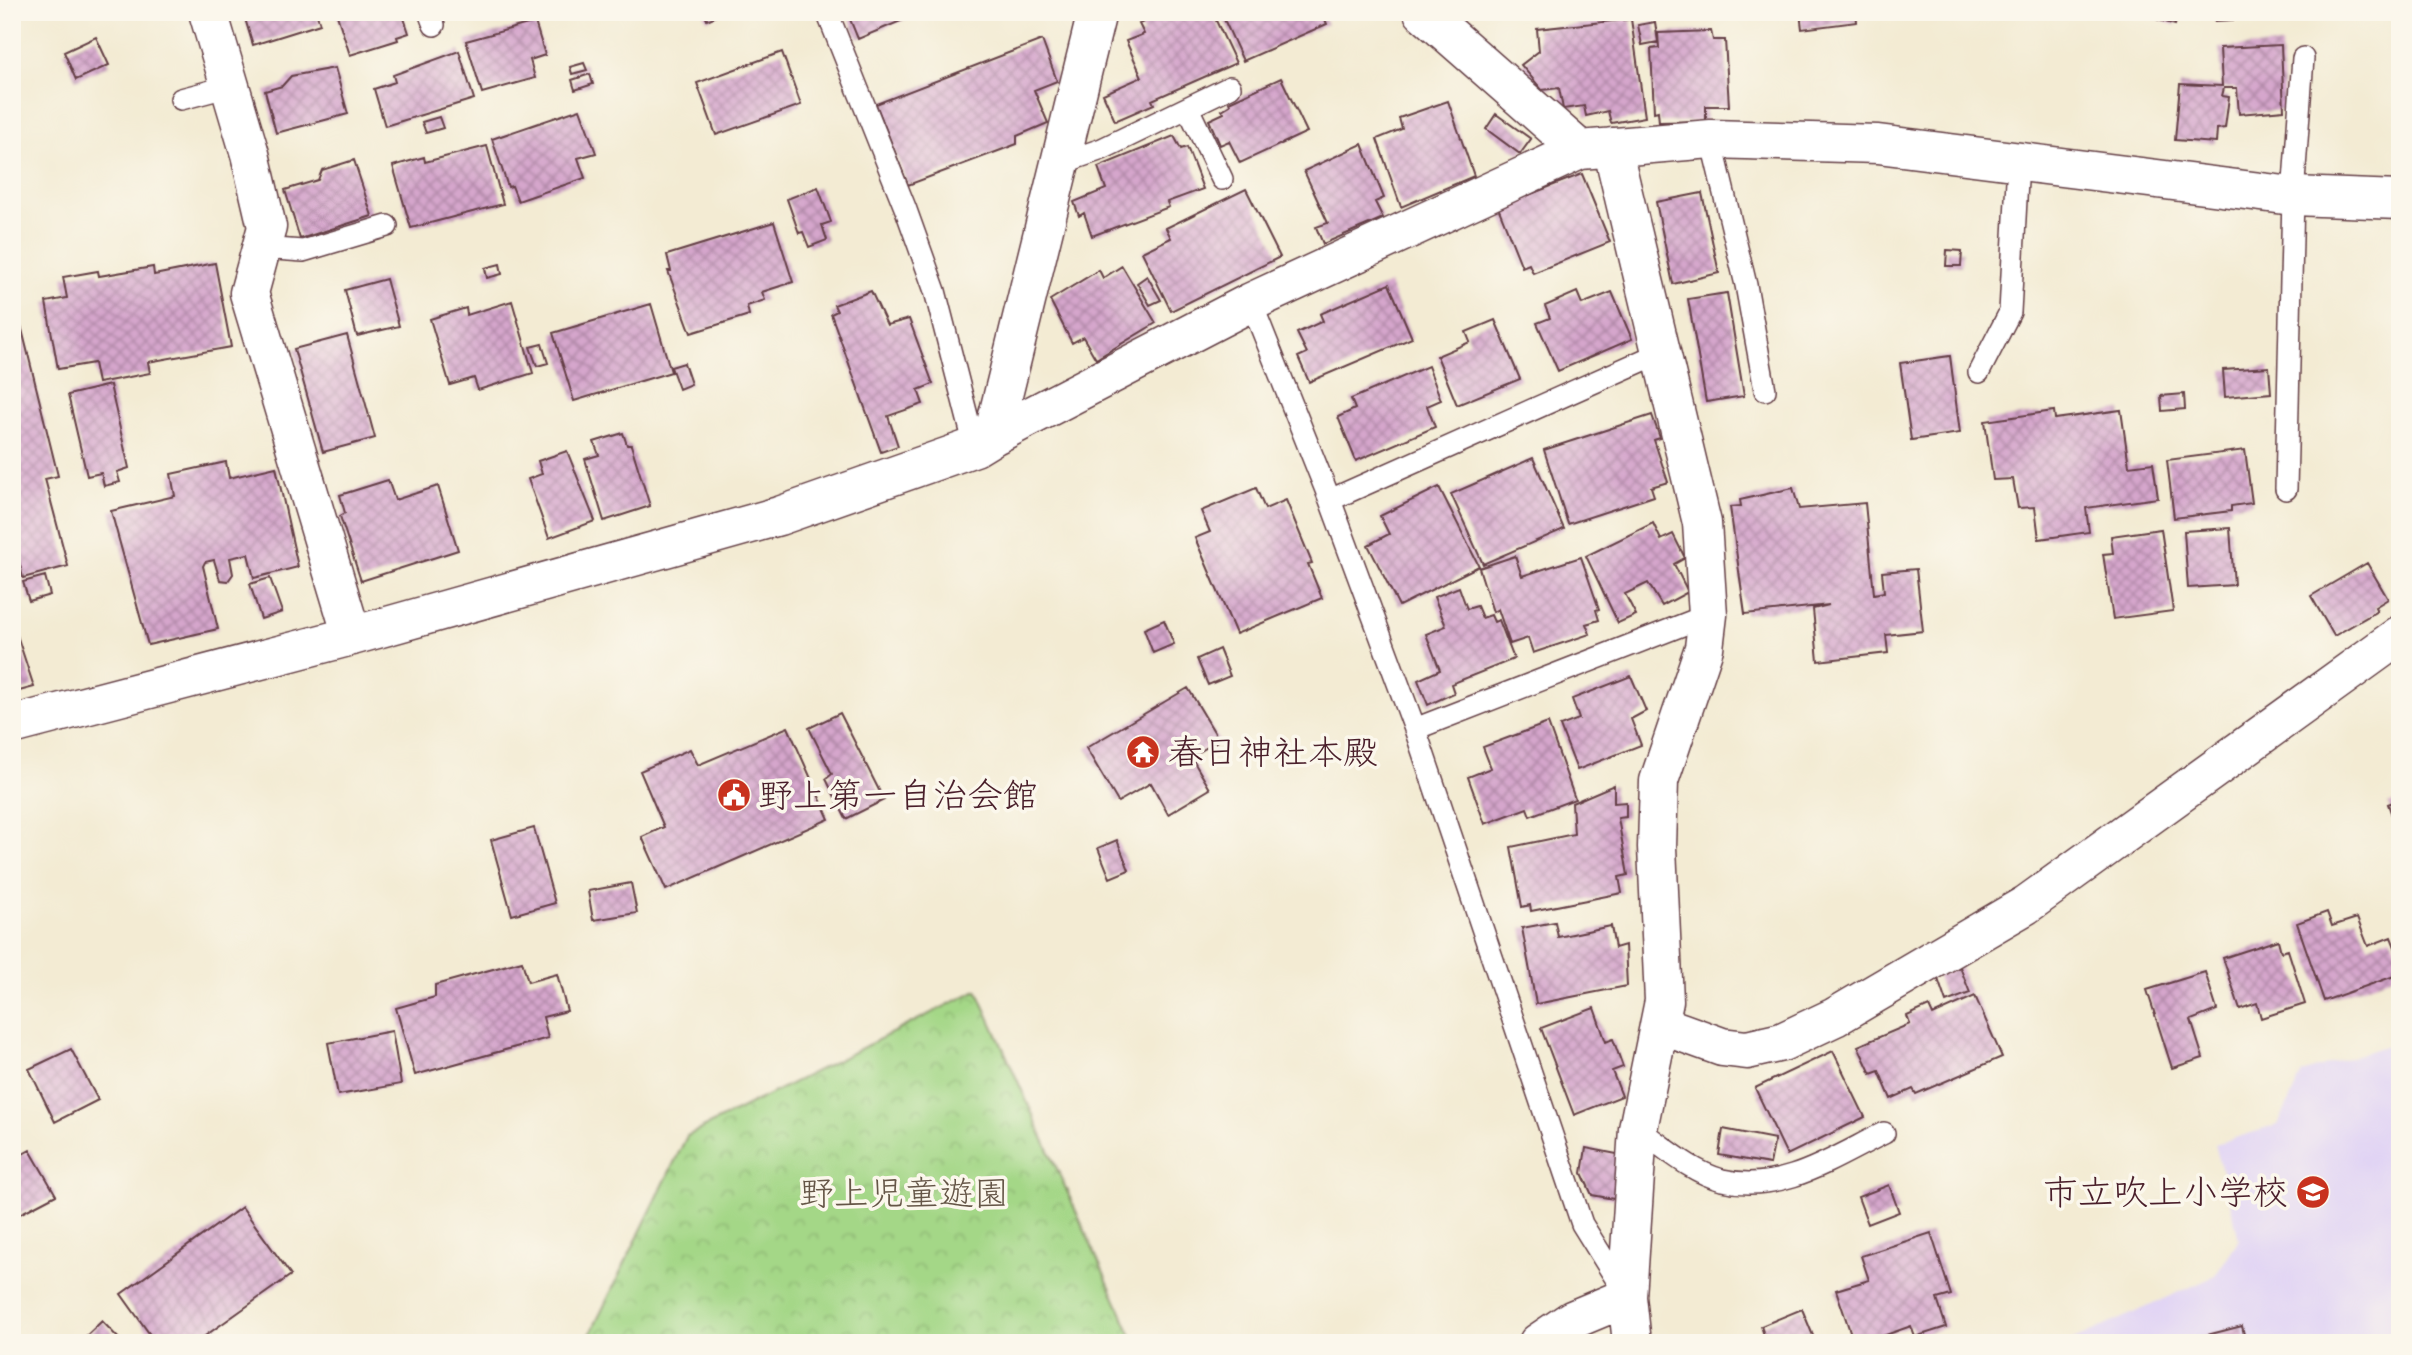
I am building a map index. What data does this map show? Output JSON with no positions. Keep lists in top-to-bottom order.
{
  "parks": ["野上児童遊園"],
  "places": {
    "temple": ["春日神社本殿"],
    "public building": ["野上第一自治会館"],
    "school or university": ["市立吹上小学校"]
  }
}
